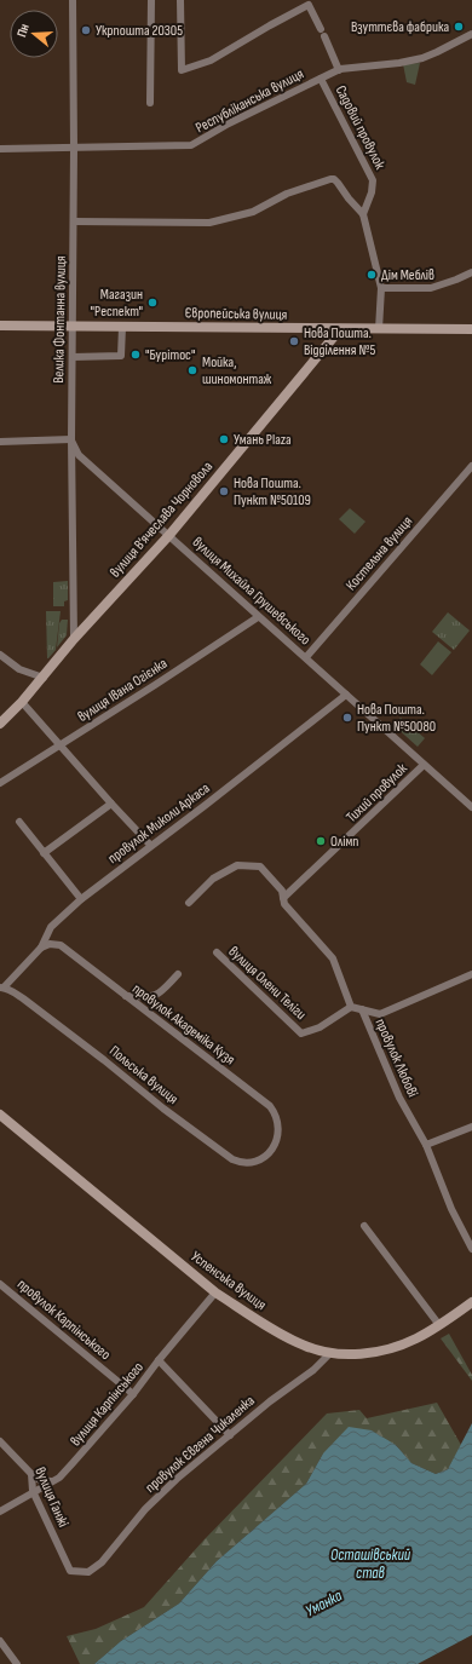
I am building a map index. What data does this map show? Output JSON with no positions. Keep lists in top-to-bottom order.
{
  "streets": {
    "street": [
      "Республіканська вулиця",
      "Садовий провулок",
      "Європейська вулиця",
      "Велика Фонтанна вулиця",
      "вулиця В’ячеслава Чорновола",
      "Костельна вулиця",
      "вулиця Михайла Грушевського",
      "вулиця Івана Огієнка",
      "Тихий провулок",
      "провулок Миколи Аркаса",
      "вулиця Олени Теліги",
      "провулок Академіка Кузя",
      "провулок Любові",
      "Польська вулиця",
      "Успенська вулиця",
      "провулок Карпінського",
      "вулиця Карпінського",
      "провулок Євгена Чикаленка",
      "вулиця Ганжі"
    ]
  },
  "crossings": [
    ["Республіканська вулиця", "Садовий провулок"],
    ["Республіканська вулиця", "Велика Фонтанна вулиця"],
    ["Європейська вулиця", "Велика Фонтанна вулиця"],
    ["Європейська вулиця", "вулиця В’ячеслава Чорновола"],
    ["Велика Фонтанна вулиця", "вулиця В’ячеслава Чорновола"],
    ["Велика Фонтанна вулиця", "вулиця Михайла Грушевського"],
    ["вулиця В’ячеслава Чорновола", "вулиця Михайла Грушевського"],
    ["Костельна вулиця", "вулиця Михайла Грушевського"],
    ["вулиця Михайла Грушевського", "вулиця Івана Огієнка"],
    ["вулиця Михайла Грушевського", "Тихий провулок"],
    ["вулиця Михайла Грушевського", "провулок Миколи Аркаса"],
    ["провулок Миколи Аркаса", "провулок Академіка Кузя"],
    ["провулок Миколи Аркаса", "Польська вулиця"],
    ["вулиця Олени Теліги", "провулок Любові"],
    ["провулок Академіка Кузя", "Польська вулиця"],
    ["Успенська вулиця", "вулиця Карпінського"],
    ["Успенська вулиця", "провулок Євгена Чикаленка"],
    ["провулок Карпінського", "вулиця Карпінського"],
    ["вулиця Карпінського", "вулиця Ганжі"],
    ["провулок Євгена Чикаленка", "вулиця Ганжі"]
  ],
  "water": ["Осташівський став", "Уманка"],
  "places": [
    "Взуттєва фабрика",
    "Укрпошта 20305",
    "Дім Меблів",
    "Магазин \"Респект\"",
    "Нова Пошта. Відділення №5",
    "\"Бурітос\"",
    "Мойка, шиномонтаж",
    "Умань Plaza",
    "Нова Пошта. Пункт №50109",
    "Нова Пошта. Пункт №50080",
    "Олімп"
  ],
  "north": "left"
}
